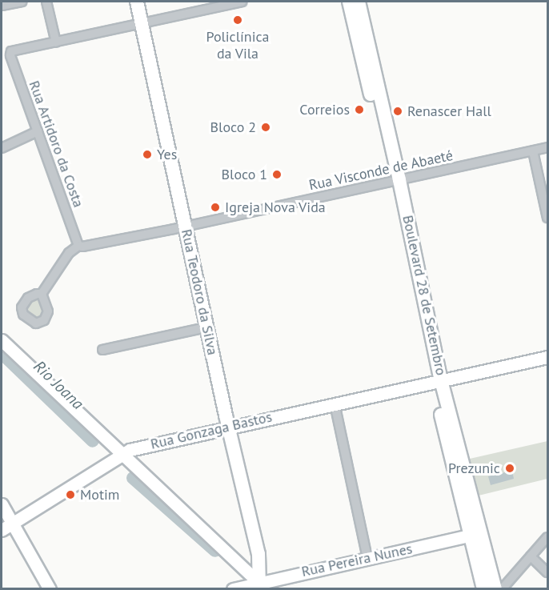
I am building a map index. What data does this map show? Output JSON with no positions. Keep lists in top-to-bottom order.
{
  "streets": {
    "main road": ["Rua Teodoro da Silva", "Boulevard 28 de Setembro"],
    "street": [
      "Rua Artidoro da Costa",
      "Rua Visconde de Abaeté",
      "Rua Gonzaga Bastos",
      "Rua Pereira Nunes"
    ]
  },
  "crossings": [
    ["Rua Artidoro da Costa", "Rua Visconde de Abaeté"],
    ["Rua Visconde de Abaeté", "Rua Teodoro da Silva"],
    ["Rua Visconde de Abaeté", "Boulevard 28 de Setembro"],
    ["Rua Teodoro da Silva", "Rua Gonzaga Bastos"],
    ["Rua Teodoro da Silva", "Rua Pereira Nunes"],
    ["Boulevard 28 de Setembro", "Rua Gonzaga Bastos"],
    ["Boulevard 28 de Setembro", "Rua Pereira Nunes"]
  ],
  "water": ["Rio Joana"],
  "places": [
    "Policlínica da Vila",
    "Correios",
    "Renascer Hall",
    "Bloco 2",
    "Yes",
    "Bloco 1",
    "Igreja Nova Vida",
    "Prezunic",
    "Motim"
  ]
}
